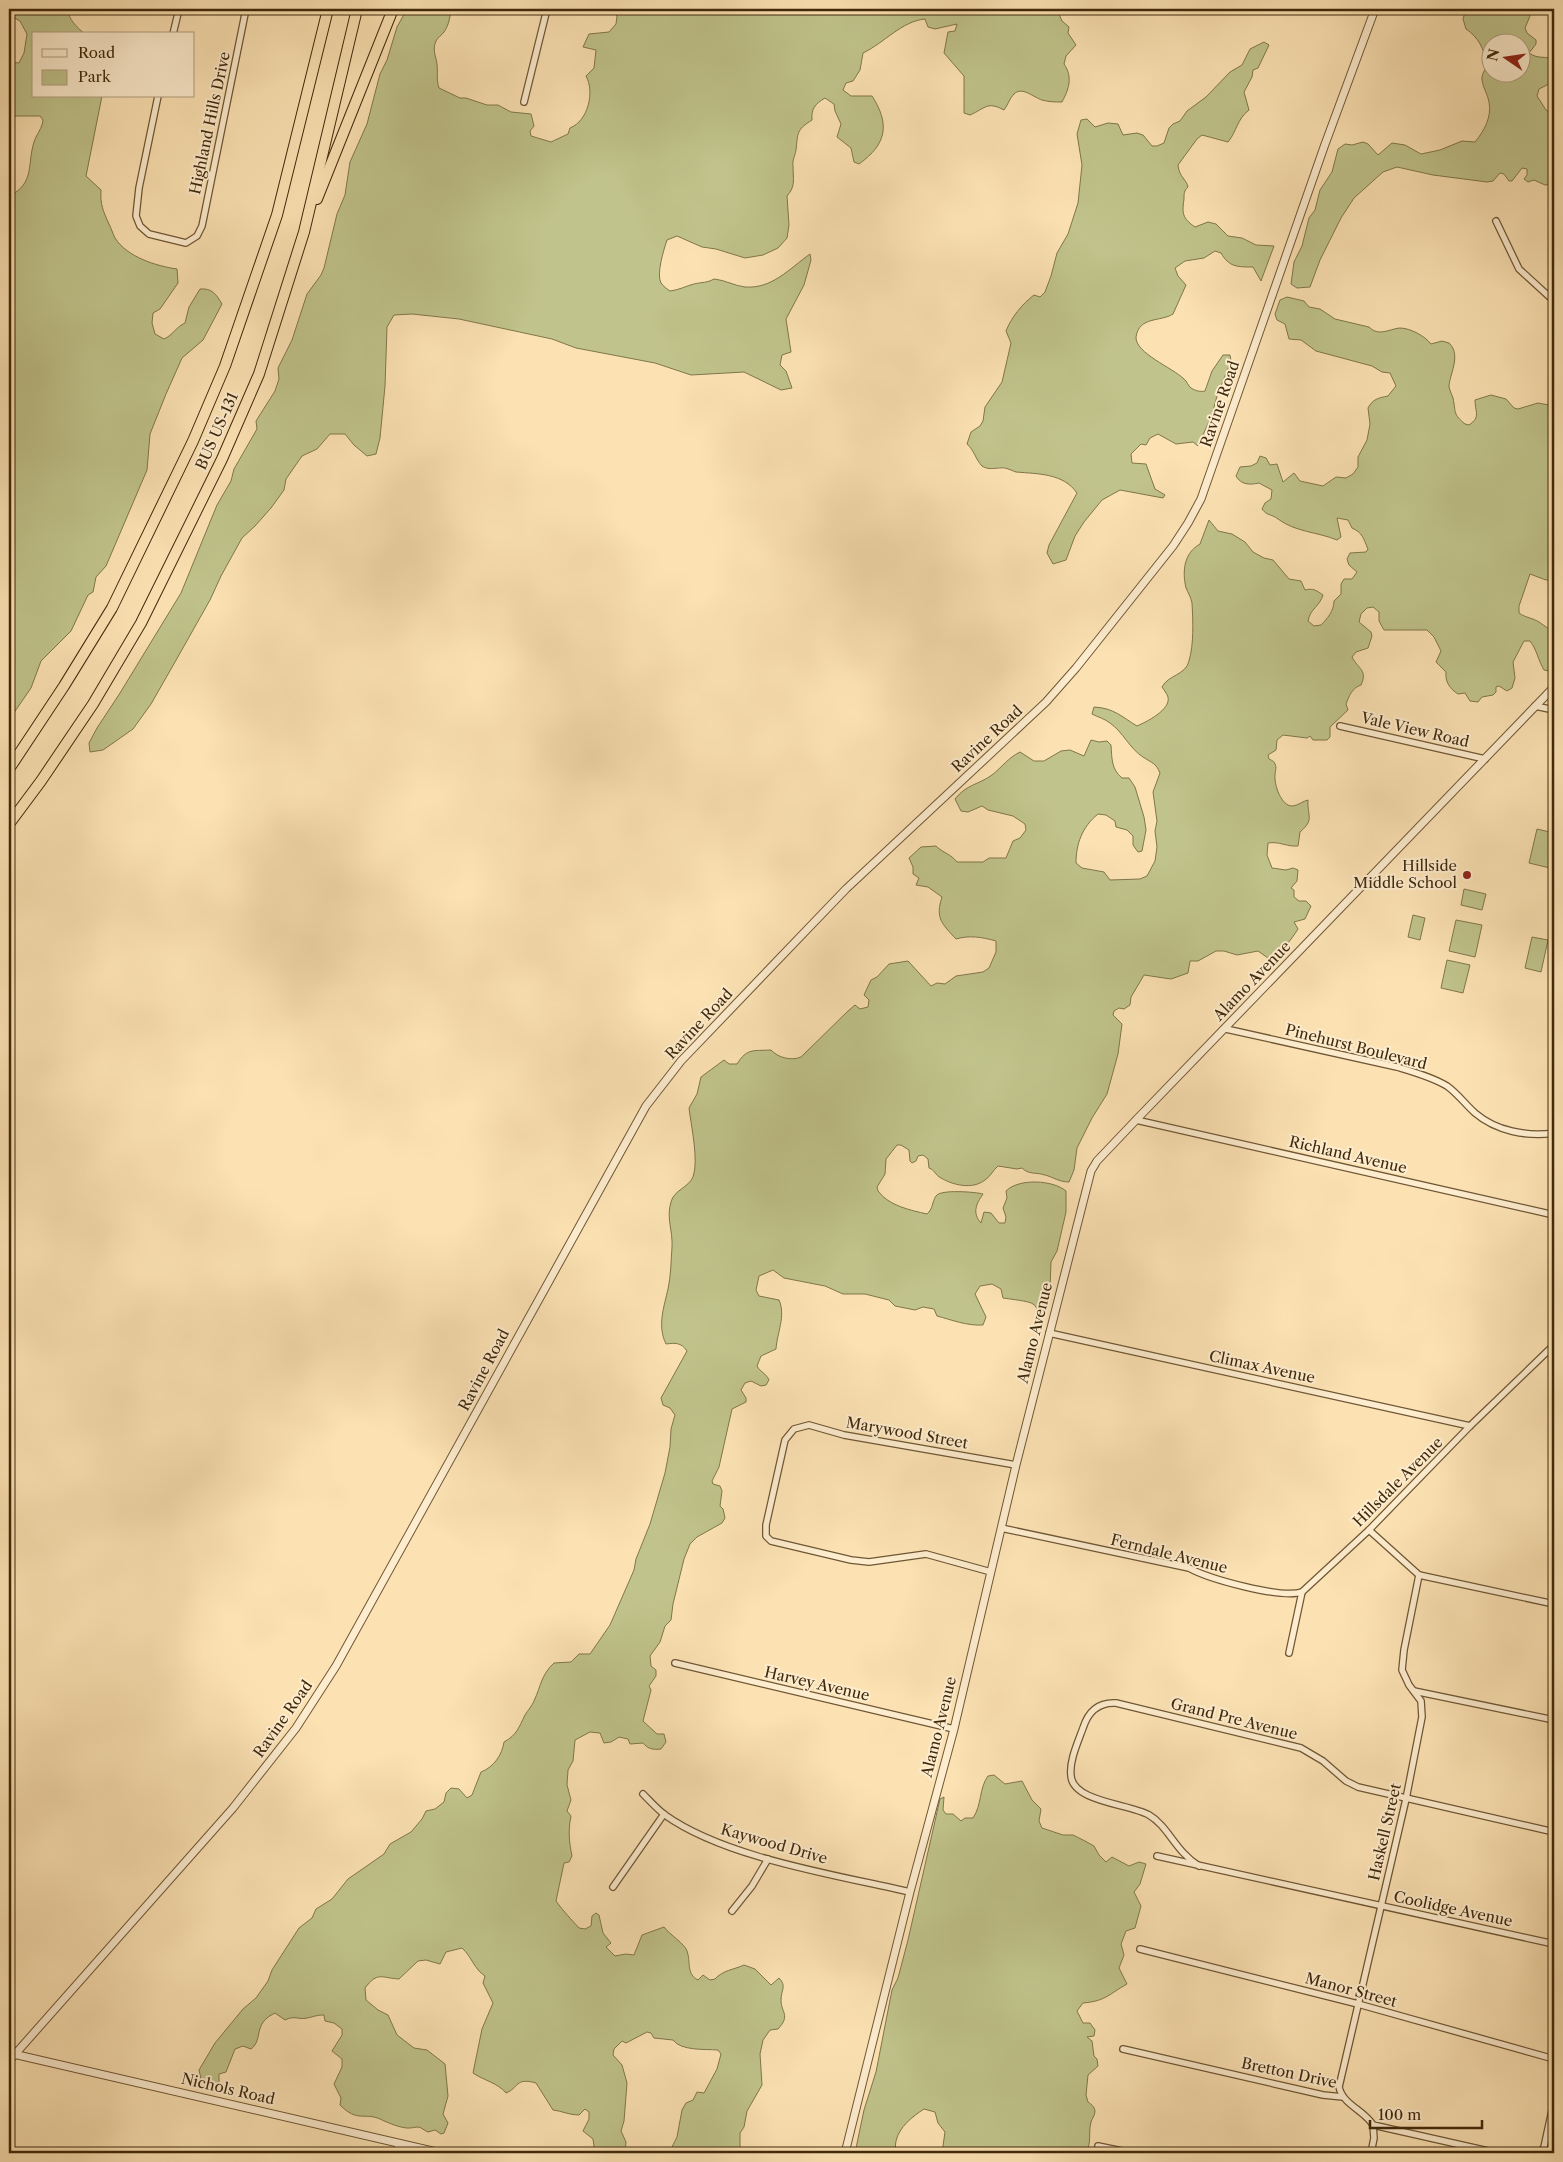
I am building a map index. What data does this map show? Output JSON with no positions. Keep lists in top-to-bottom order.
{
  "streets": {
    "highway": ["BUS US-131"],
    "street": [
      "Highland Hills Drive",
      "Ravine Road",
      "Vale View Road",
      "Alamo Avenue",
      "Pinehurst Boulevard",
      "Richland Avenue",
      "Climax Avenue",
      "Marywood Street",
      "Hillsdale Avenue",
      "Ferndale Avenue",
      "Harvey Avenue",
      "Grand Pre Avenue",
      "Haskell Street",
      "Kaywood Drive",
      "Coolidge Avenue",
      "Manor Street",
      "Bretton Drive",
      "Nichols Road"
    ]
  },
  "crossings": [
    ["Ravine Road", "Nichols Road"],
    ["Vale View Road", "Alamo Avenue"],
    ["Alamo Avenue", "Pinehurst Boulevard"],
    ["Alamo Avenue", "Richland Avenue"],
    ["Alamo Avenue", "Climax Avenue"],
    ["Alamo Avenue", "Marywood Street"],
    ["Alamo Avenue", "Ferndale Avenue"],
    ["Alamo Avenue", "Harvey Avenue"],
    ["Alamo Avenue", "Kaywood Drive"],
    ["Climax Avenue", "Hillsdale Avenue"],
    ["Hillsdale Avenue", "Ferndale Avenue"],
    ["Grand Pre Avenue", "Haskell Street"],
    ["Grand Pre Avenue", "Coolidge Avenue"],
    ["Haskell Street", "Coolidge Avenue"],
    ["Haskell Street", "Manor Street"],
    ["Haskell Street", "Bretton Drive"]
  ],
  "places": ["Hillside Middle School"],
  "legend": ["Road", "Park"],
  "scale_bar": "100 m",
  "north": "left"
}
